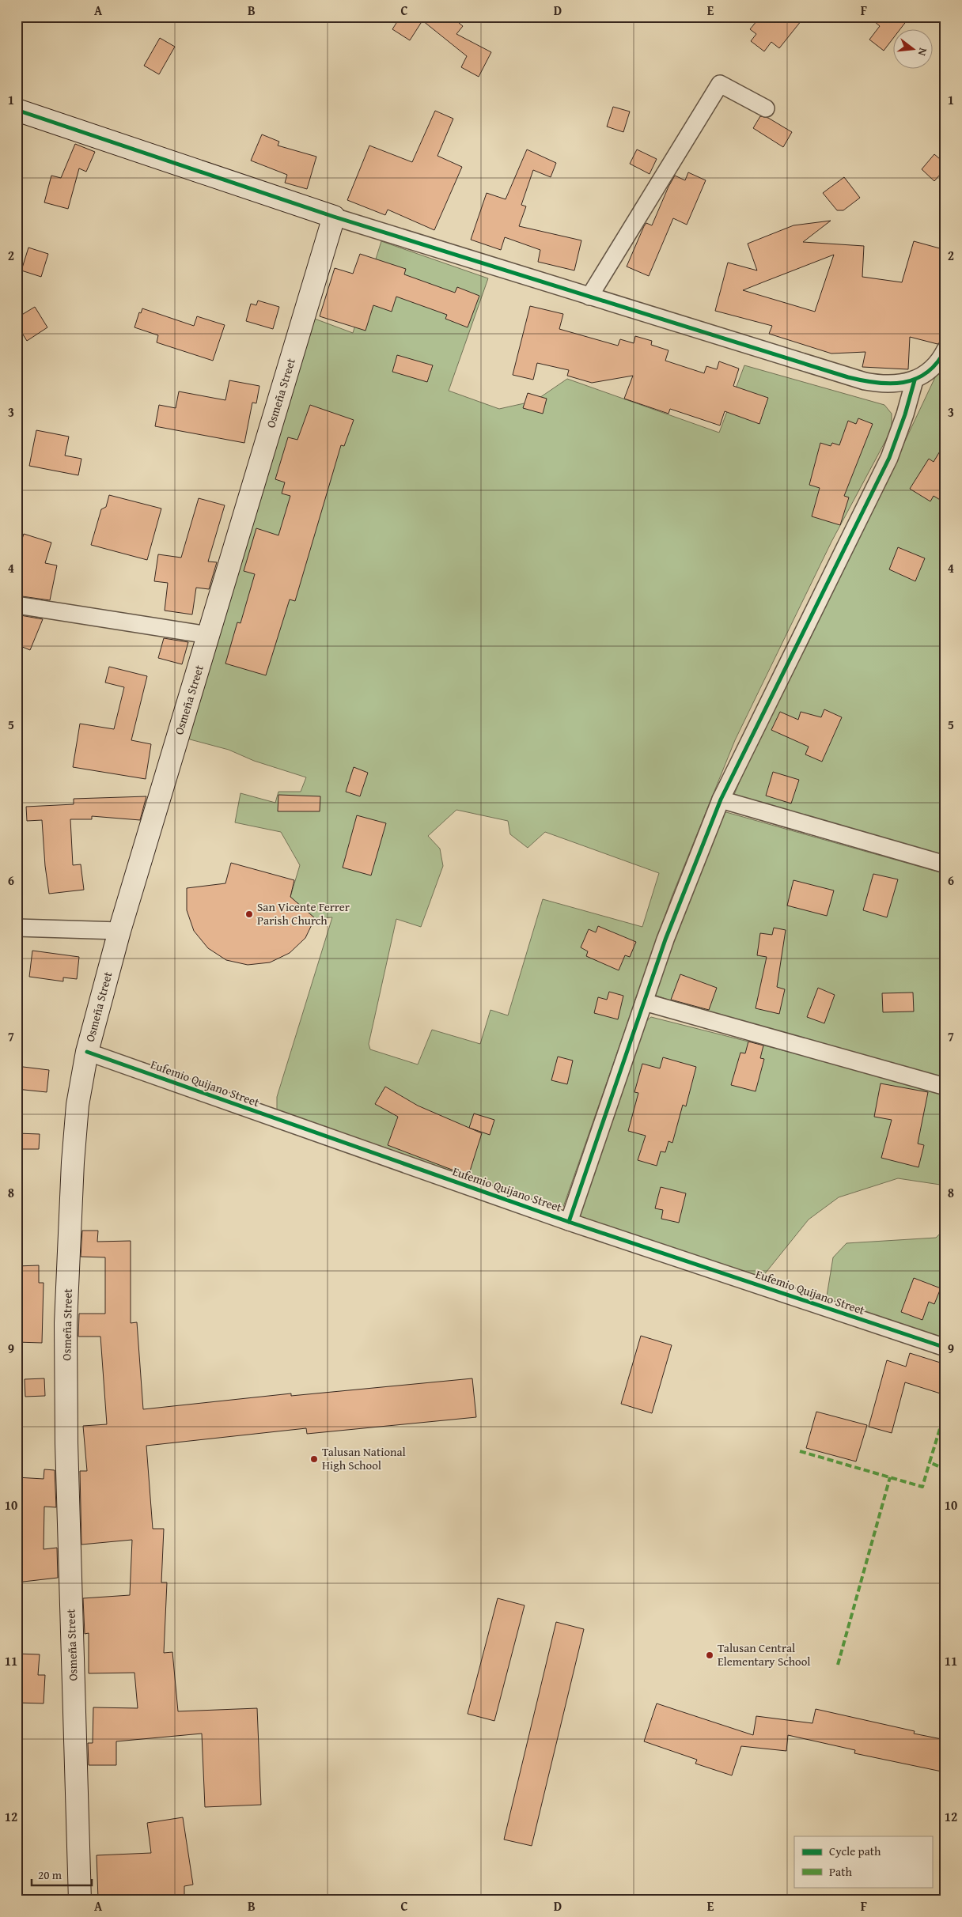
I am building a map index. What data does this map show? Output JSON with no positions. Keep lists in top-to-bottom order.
{
  "streets": {
    "main road": ["Osmeña Street"],
    "street": ["Eufemio Quijano Street"]
  },
  "crossings": [
    ["Osmeña Street", "Eufemio Quijano Street"]
  ],
  "places": ["San Vicente Ferrer Parish Church", "Talusan National High School", "Talusan Central Elementary School"],
  "legend": ["Cycle path", "Path"],
  "scale_bar": "20 m",
  "north": "right",
  "grid": {
    "columns": [
      "A",
      "B",
      "C",
      "D",
      "E",
      "F"
    ],
    "rows": [
      "1",
      "2",
      "3",
      "4",
      "5",
      "6",
      "7",
      "8",
      "9",
      "10",
      "11",
      "12"
    ]
  }
}
